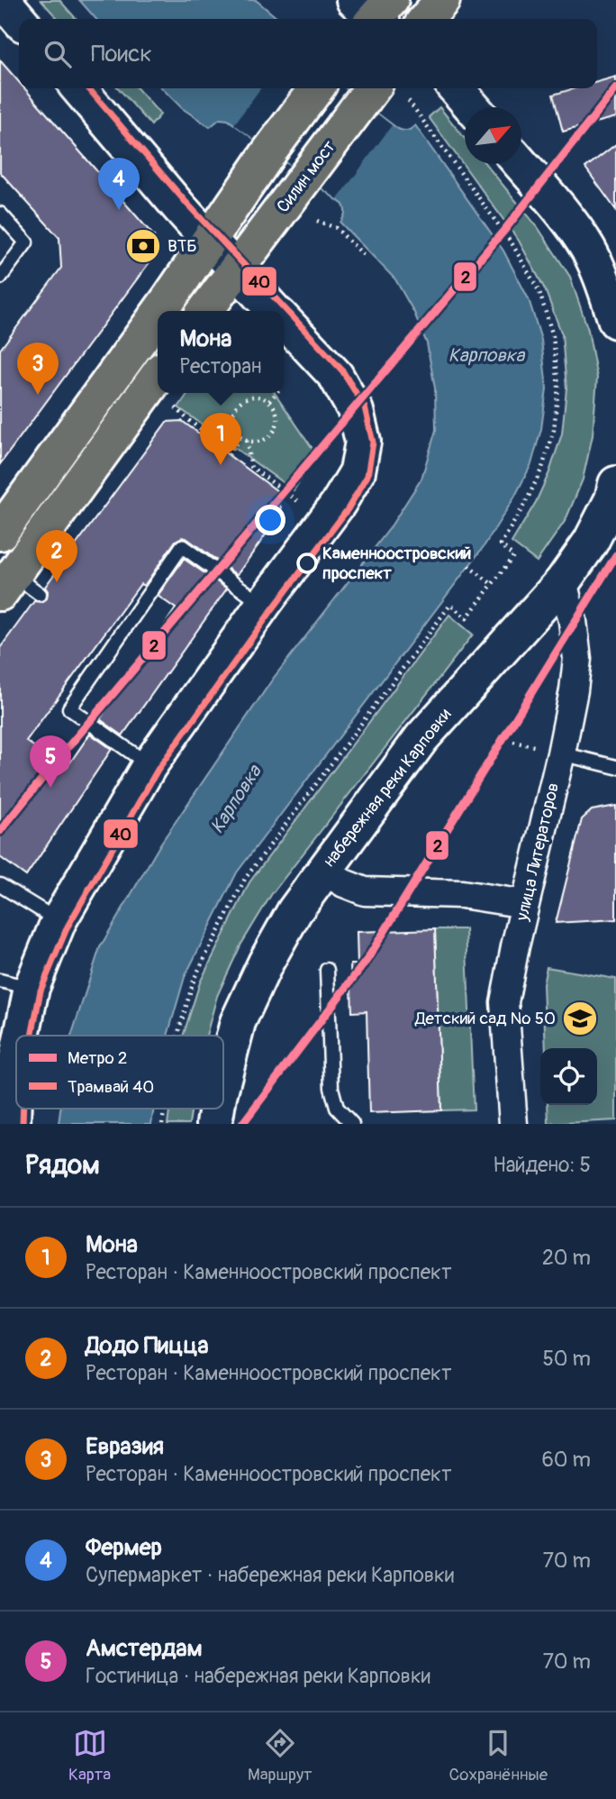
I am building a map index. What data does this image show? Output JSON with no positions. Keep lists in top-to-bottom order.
{
  "streets": {
    "main road": ["Силин мост"],
    "street": ["набережная реки Карповки", "улица Литераторов"]
  },
  "crossings": [
    ["набережная реки Карповки", "улица Литераторов"]
  ],
  "water": ["Карповка"],
  "places": {
    "bank": ["ВТБ"],
    "other": ["Каменноостровский проспект"],
    "school or university": ["Детский сад № 50"]
  },
  "lines": ["metro line 2", "tram line 40"],
  "legend": ["Метро 2", "Трамвай 40"],
  "north": "top right",
  "page": {
    "search": "Поиск",
    "pins": [
      "4",
      "3",
      "1",
      "2",
      "5"
    ],
    "popup": ["Мона", "Ресторан"],
    "heading": ["Рядом", "Найдено: 5"],
    "list": [
      {
        "mark": "1",
        "name": "Мона",
        "note": "Ресторан · Каменноостровский проспект",
        "value": "20 m"
      },
      {
        "mark": "2",
        "name": "Додо Пицца",
        "note": "Ресторан · Каменноостровский проспект",
        "value": "50 m"
      },
      {
        "mark": "3",
        "name": "Евразия",
        "note": "Ресторан · Каменноостровский проспект",
        "value": "60 m"
      },
      {
        "mark": "4",
        "name": "Фермер",
        "note": "Супермаркет · набережная реки Карповки",
        "value": "70 m"
      },
      {
        "mark": "5",
        "name": "Амстердам",
        "note": "Гостиница · набережная реки Карповки",
        "value": "70 m"
      }
    ],
    "nav": ["Карта", "Маршрут", "Сохранённые"]
  }
}
